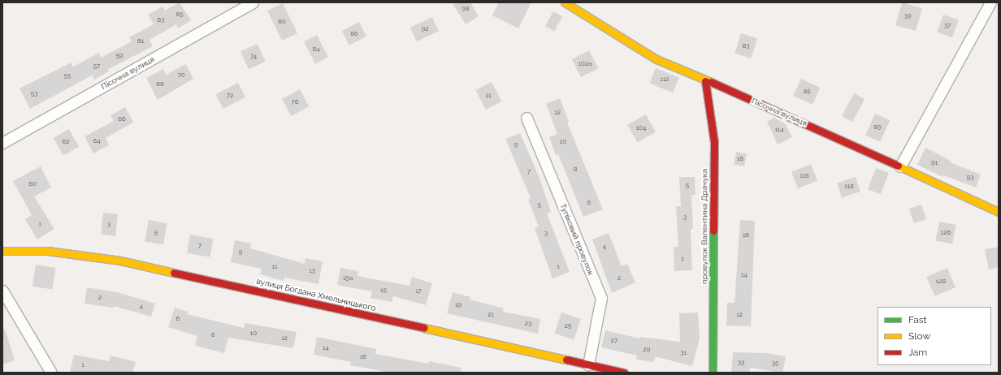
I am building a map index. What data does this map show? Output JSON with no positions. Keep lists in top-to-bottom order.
{
  "streets": {
    "street": [
      "Пісочна вулиця",
      "провулок Валентина Драчука",
      "Тупіковий провулок",
      "вулиця Богдана Хмельницького"
    ]
  },
  "crossings": [
    ["Пісочна вулиця", "провулок Валентина Драчука"],
    ["Тупіковий провулок", "вулиця Богдана Хмельницького"]
  ],
  "house_numbers": [
    "98",
    "65",
    "39",
    "63",
    "80",
    "37",
    "92",
    "86",
    "61",
    "83",
    "84",
    "59",
    "74",
    "102а",
    "57",
    "70",
    "55",
    "112",
    "68",
    "85",
    "53",
    "72",
    "11",
    "76",
    "12",
    "66",
    "89",
    "104",
    "114",
    "64",
    "62",
    "10",
    "9",
    "18",
    "91",
    "8",
    "7",
    "116",
    "93",
    "60",
    "5",
    "118",
    "6",
    "5",
    "3",
    "1",
    "3",
    "5",
    "126",
    "3",
    "16",
    "7",
    "4",
    "9",
    "1",
    "11",
    "1",
    "13",
    "14",
    "15а",
    "2",
    "128",
    "15",
    "17",
    "2",
    "19",
    "4",
    "21",
    "12",
    "6",
    "23",
    "25",
    "10",
    "8",
    "12",
    "27",
    "14",
    "29",
    "31",
    "16",
    "33",
    "35",
    "1"
  ],
  "legend": ["Fast", "Slow", "Jam"]
}
